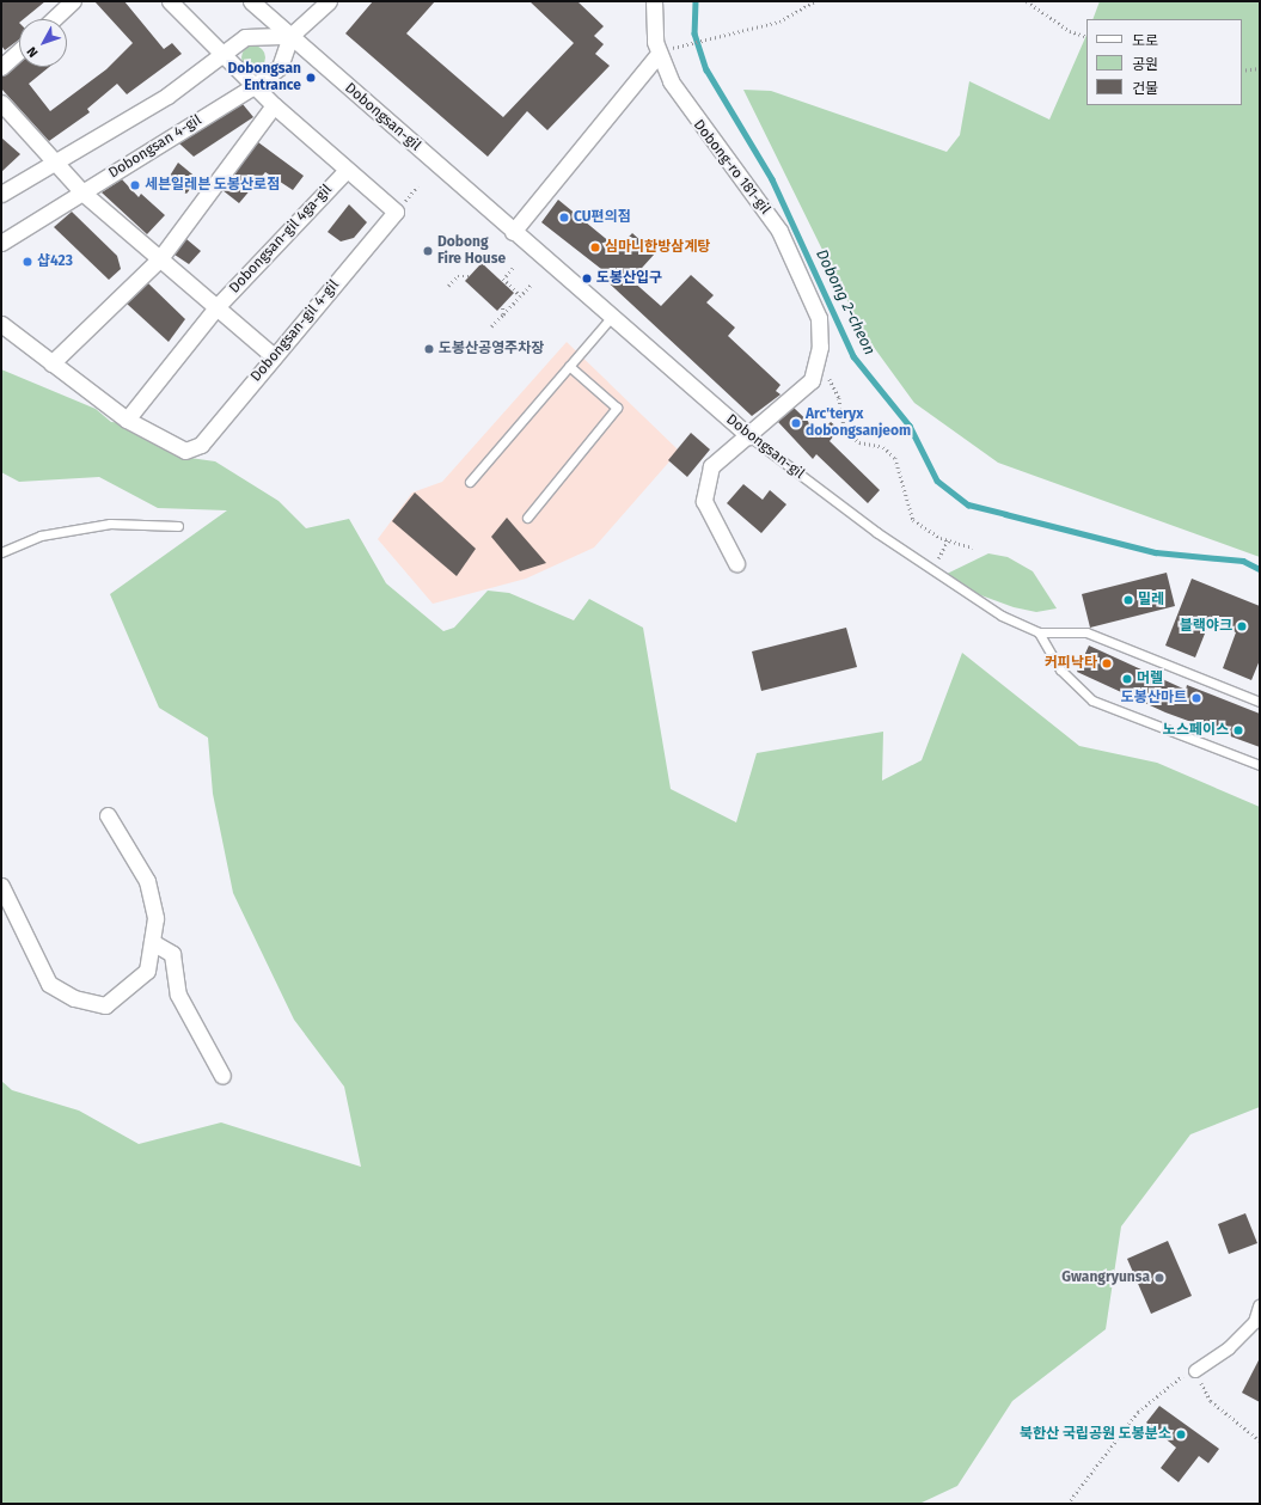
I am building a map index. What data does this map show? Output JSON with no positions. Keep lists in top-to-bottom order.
{
  "streets": {
    "street": [
      "Dobongsan-gil",
      "Dobongsan 4-gil",
      "Dobong-ro 181-gil",
      "Dobongsan-gil 4ga-gil",
      "Dobongsan-gil 4-gil"
    ]
  },
  "crossings": [
    ["Dobongsan-gil", "Dobongsan 4-gil"],
    ["Dobongsan-gil", "Dobong-ro 181-gil"],
    ["Dobongsan 4-gil", "Dobongsan-gil 4-gil"],
    ["Dobongsan-gil 4ga-gil", "Dobongsan-gil 4-gil"]
  ],
  "water": ["Dobong 2-cheon"],
  "places": [
    "Dobongsan Entrance",
    "세븐일레븐 도봉산로점",
    "CU편의점",
    "심마니한방삼계탕",
    "Dobong Fire House",
    "샵423",
    "도봉산입구",
    "도봉산공영주차장",
    "Arc'teryx dobongsanjeom",
    "밀레",
    "블랙야크",
    "커피낙타",
    "머렐",
    "도봉산마트",
    "노스페이스",
    "Gwangryunsa",
    "북한산 국립공원 도봉분소"
  ],
  "legend": ["도로", "공원", "건물"],
  "north": "bottom left"
}
